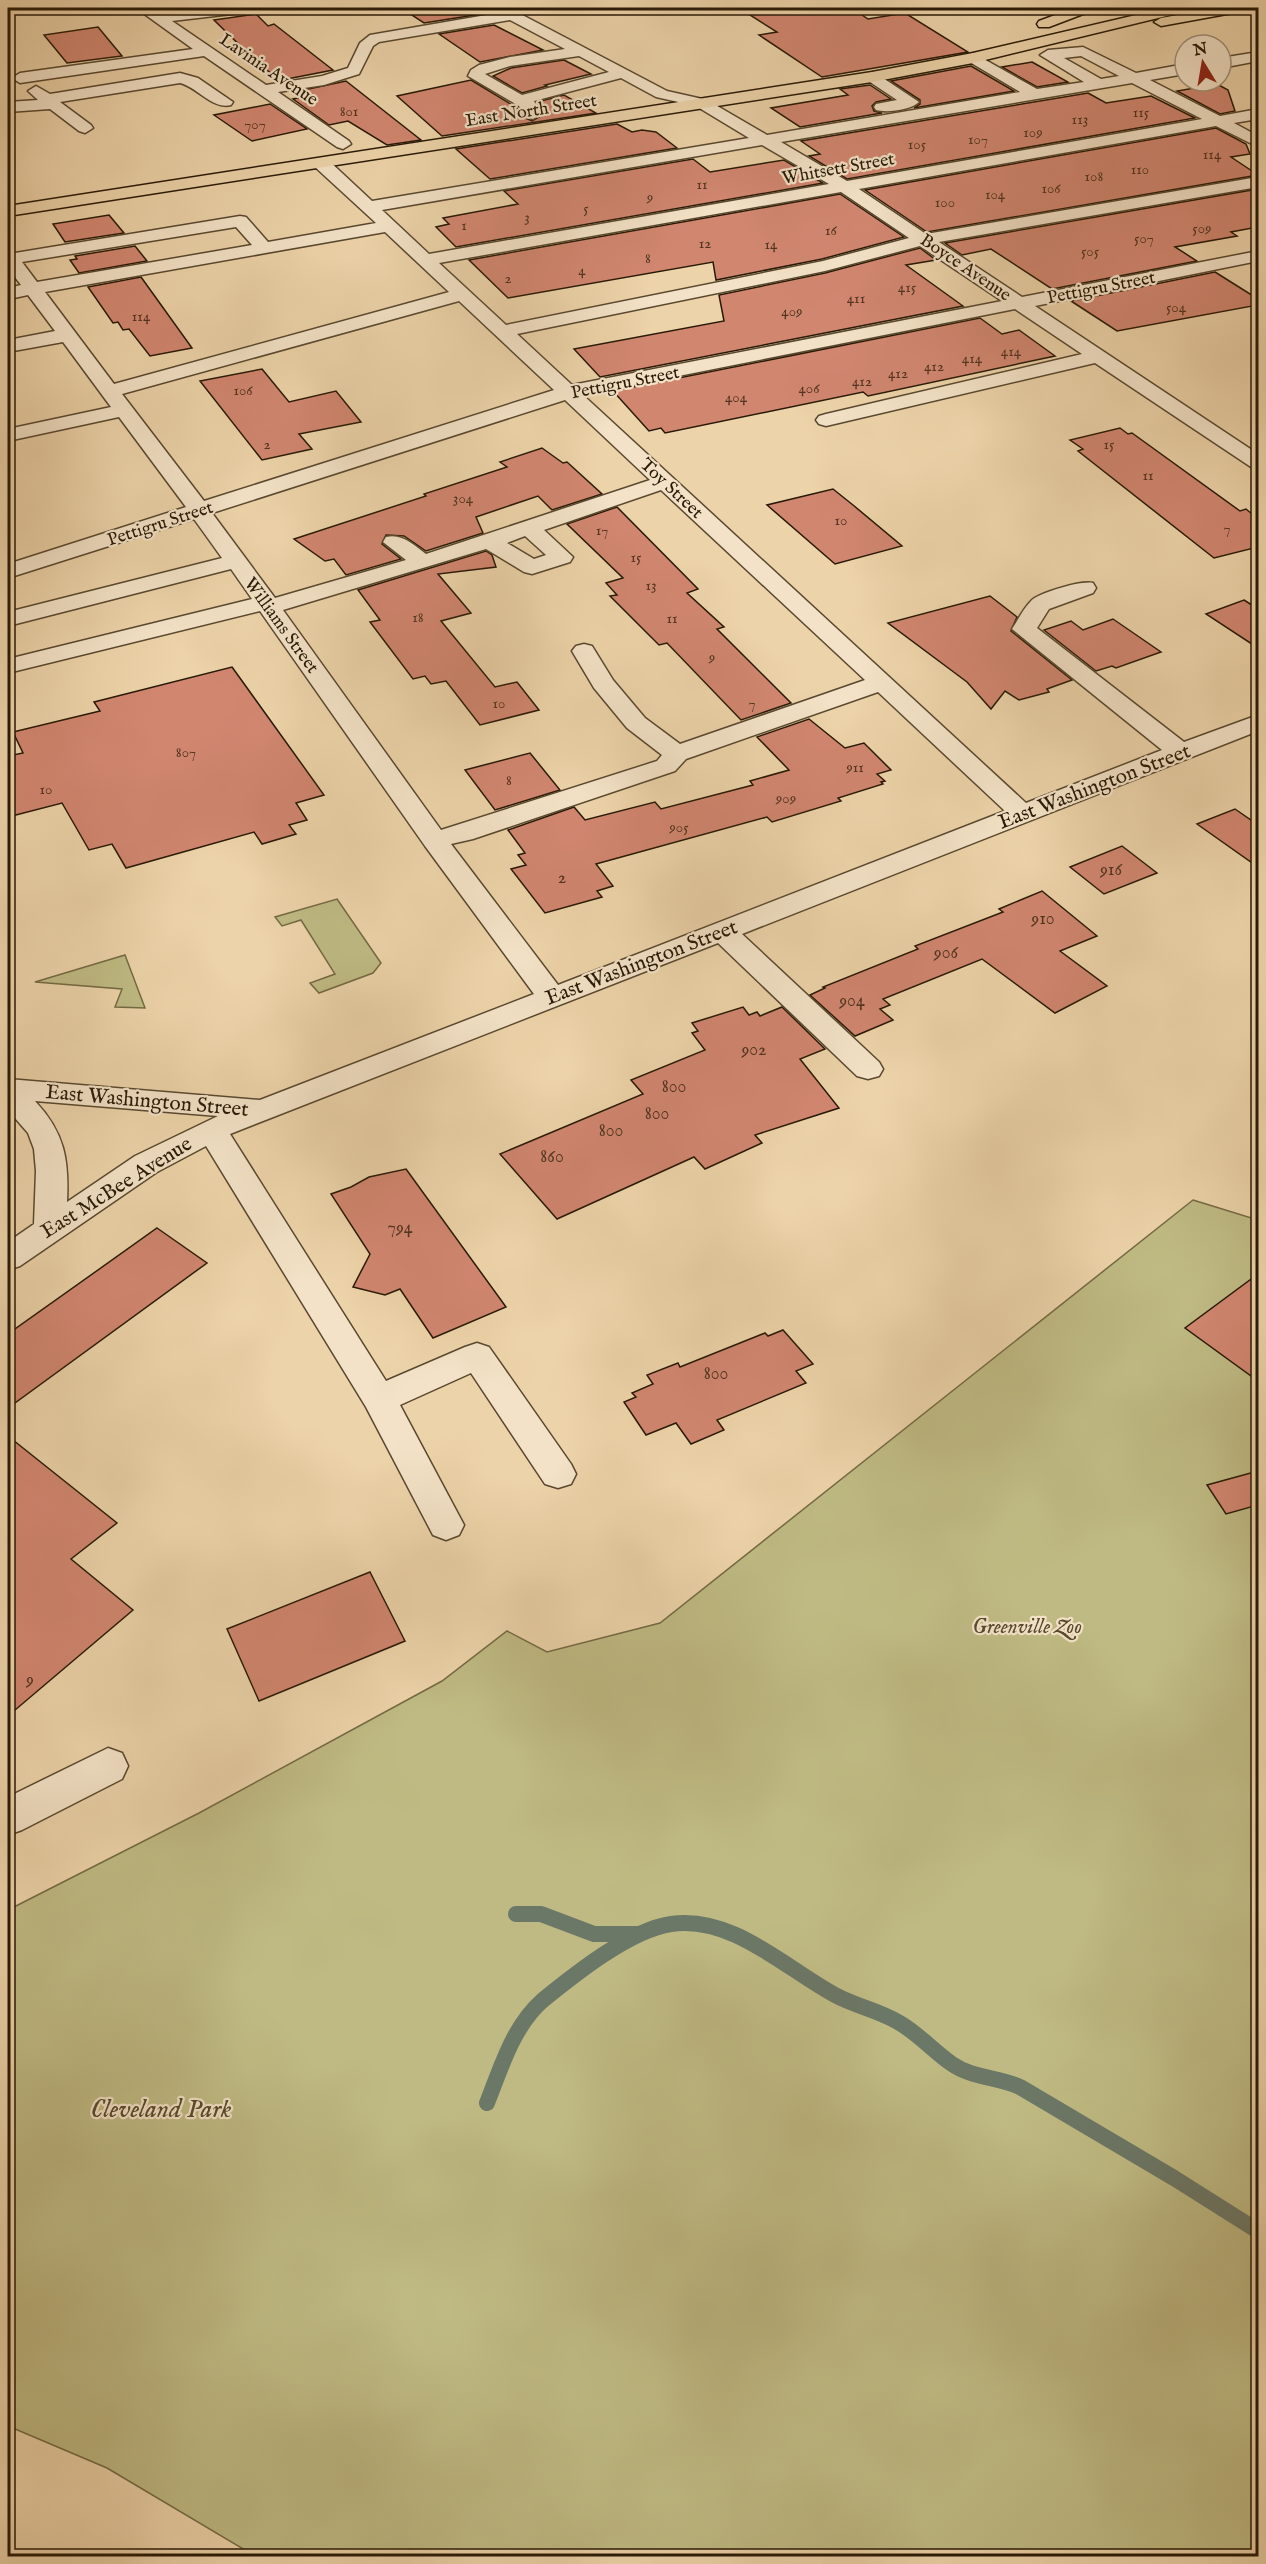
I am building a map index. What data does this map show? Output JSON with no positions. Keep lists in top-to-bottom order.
{
  "streets": {
    "highway": ["East North Street"],
    "street": [
      "Lavinia Avenue",
      "Whitsett Street",
      "Boyce Avenue",
      "Pettigru Street",
      "Toy Street",
      "Williams Street",
      "East Washington Street",
      "East McBee Avenue"
    ]
  },
  "crossings": [
    ["Lavinia Avenue", "East North Street"],
    ["East North Street", "Boyce Avenue"],
    ["East North Street", "Toy Street"],
    ["Whitsett Street", "Boyce Avenue"],
    ["Whitsett Street", "Toy Street"],
    ["Boyce Avenue", "Pettigru Street"],
    ["Pettigru Street", "Toy Street"],
    ["Pettigru Street", "Williams Street"],
    ["Toy Street", "East Washington Street"],
    ["Williams Street", "East Washington Street"],
    ["East Washington Street", "East McBee Avenue"]
  ],
  "parks": ["Greenville Zoo", "Cleveland Park"],
  "house_numbers": [
    "801",
    "115",
    "113",
    "707",
    "109",
    "107",
    "105",
    "114",
    "110",
    "108",
    "11",
    "106",
    "104",
    "9",
    "100",
    "5",
    "3",
    "1",
    "509",
    "16",
    "507",
    "12",
    "14",
    "505",
    "8",
    "4",
    "2",
    "415",
    "411",
    "504",
    "409",
    "114",
    "414",
    "414",
    "412",
    "412",
    "412",
    "406",
    "106",
    "404",
    "2",
    "15",
    "11",
    "304",
    "10",
    "7",
    "17",
    "15",
    "13",
    "18",
    "11",
    "9",
    "10",
    "7",
    "807",
    "911",
    "8",
    "10",
    "909",
    "905",
    "916",
    "2",
    "910",
    "906",
    "904",
    "902",
    "800",
    "800",
    "800",
    "860",
    "794",
    "800",
    "9"
  ],
  "north": "top"
}
